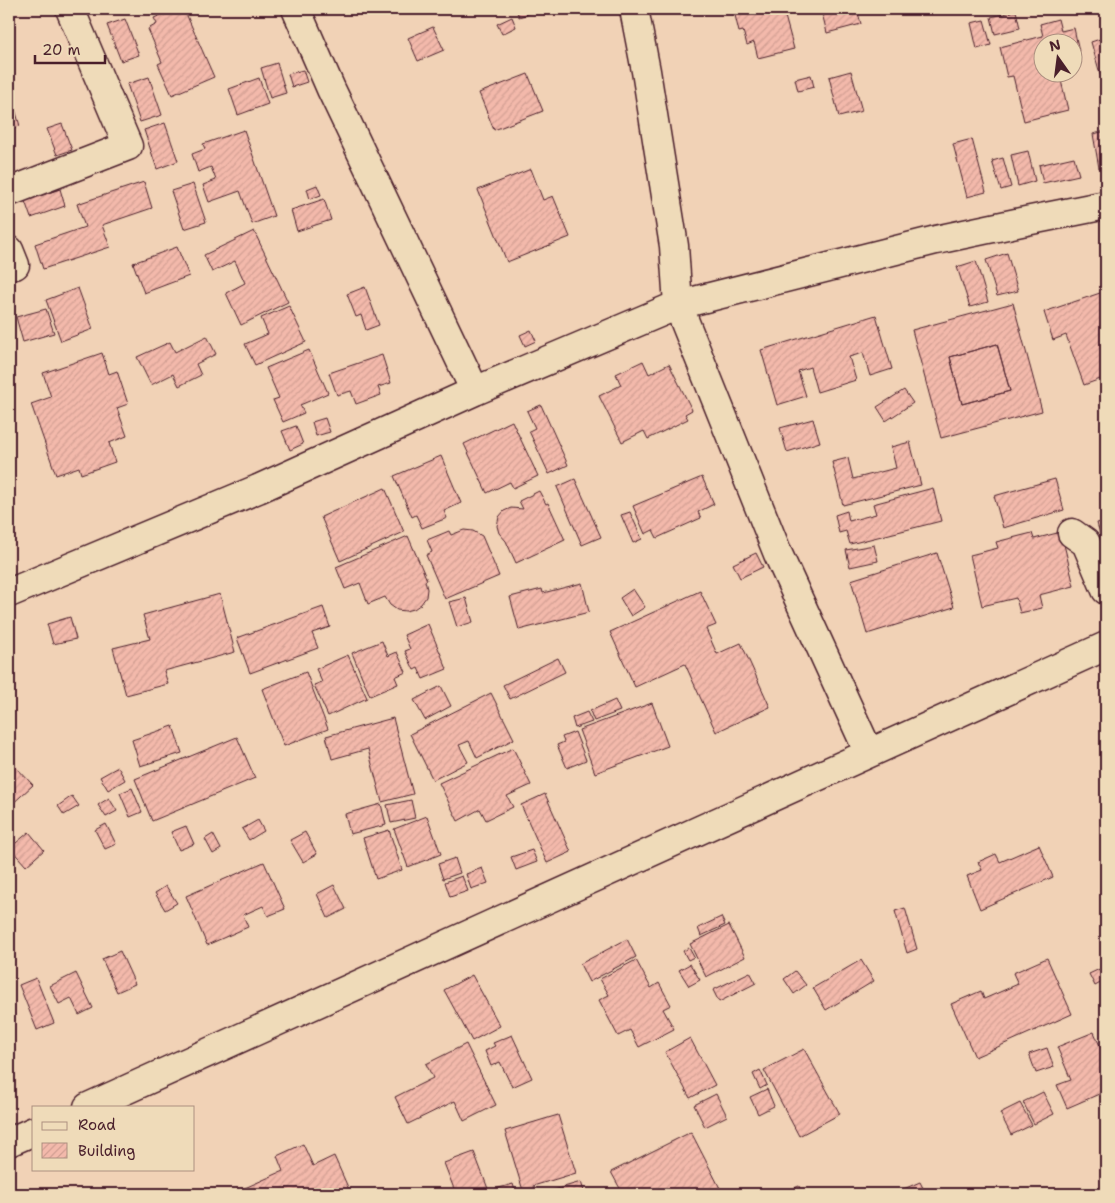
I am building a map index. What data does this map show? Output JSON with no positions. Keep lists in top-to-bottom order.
{
  "legend": ["Road", "Building"],
  "scale_bar": "20 m",
  "north": "top"
}
